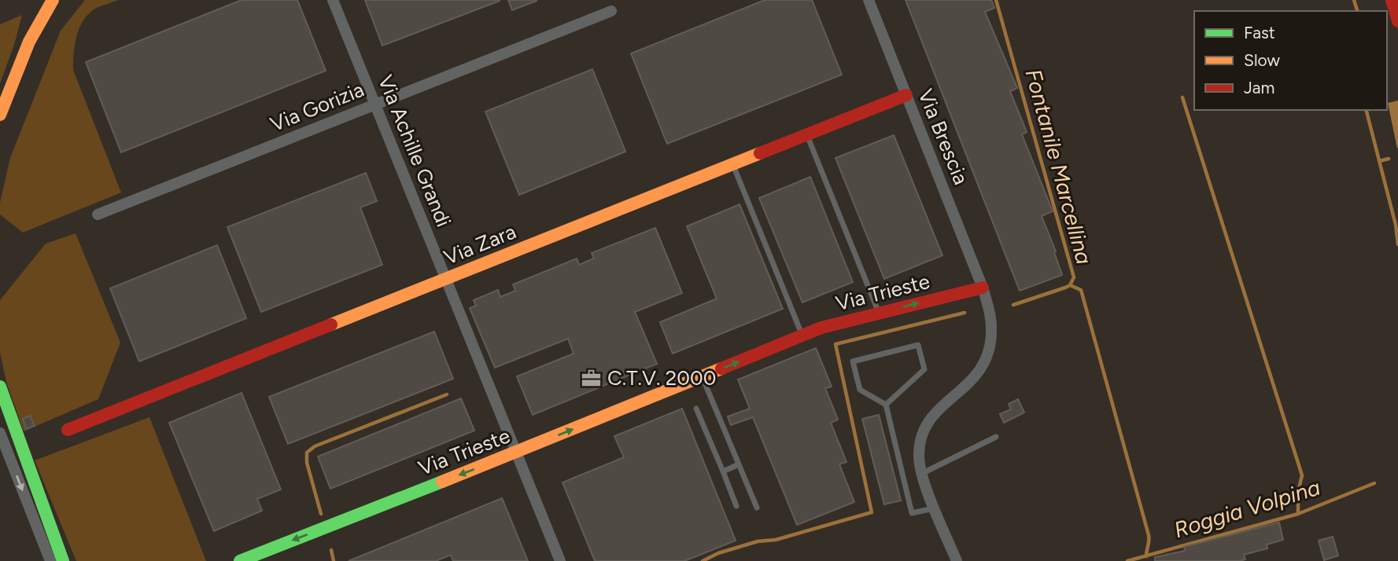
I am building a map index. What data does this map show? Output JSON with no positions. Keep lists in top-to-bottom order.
{
  "streets": {
    "main road": ["Via Zara", "Via Trieste"],
    "street": ["Via Gorizia", "Via Brescia", "Via Achille Grandi"]
  },
  "crossings": [
    ["Via Gorizia", "Via Achille Grandi"],
    ["Via Brescia", "Via Zara"],
    ["Via Brescia", "Via Trieste"],
    ["Via Achille Grandi", "Via Zara"],
    ["Via Achille Grandi", "Via Trieste"]
  ],
  "water": ["Fontanile Marcellina", "Roggia Volpina"],
  "places": {
    "office": ["C.T.V. 2000"]
  },
  "legend": ["Fast", "Slow", "Jam"]
}
